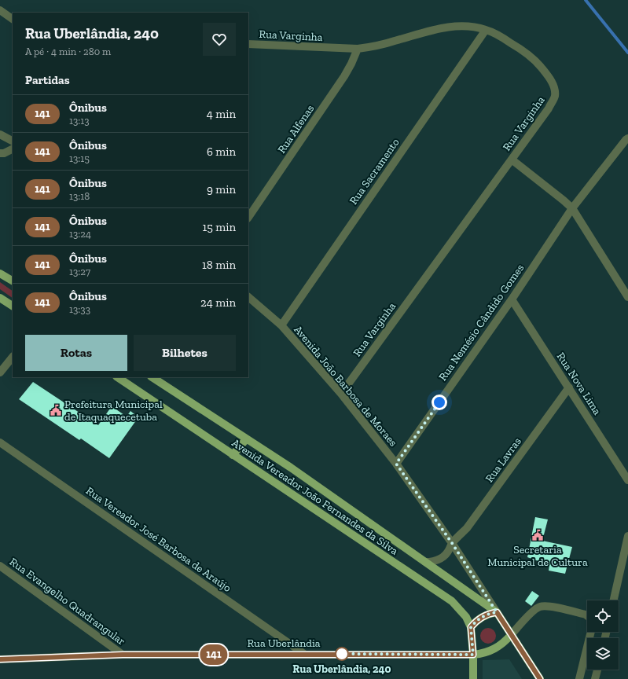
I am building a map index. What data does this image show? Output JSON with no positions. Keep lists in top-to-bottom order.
{
  "streets": {
    "main road": ["Avenida João Barbosa de Moraes", "Avenida Vereador João Fernandes da Silva"],
    "street": [
      "Rua Varginha",
      "Rua Alfenas",
      "Rua Sacramento",
      "Rua Nemésio Cândido Gomes",
      "Rua Nova Lima",
      "Rua Lavras",
      "Rua Vereador José Barbosa de Araújo",
      "Rua Evangelho Quadrangular",
      "Rua Uberlândia"
    ]
  },
  "crossings": [
    ["Rua Varginha", "Rua Alfenas"],
    ["Rua Varginha", "Rua Sacramento"],
    ["Rua Varginha", "Avenida João Barbosa de Moraes"],
    ["Rua Sacramento", "Avenida João Barbosa de Moraes"],
    ["Rua Nemésio Cândido Gomes", "Rua Nova Lima"],
    ["Rua Nemésio Cândido Gomes", "Avenida João Barbosa de Moraes"],
    ["Rua Nova Lima", "Rua Lavras"],
    ["Avenida João Barbosa de Moraes", "Rua Lavras"],
    ["Avenida João Barbosa de Moraes", "Avenida Vereador João Fernandes da Silva"],
    ["Avenida João Barbosa de Moraes", "Rua Uberlândia"],
    ["Avenida Vereador João Fernandes da Silva", "Rua Uberlândia"],
    ["Rua Vereador José Barbosa de Araújo", "Rua Uberlândia"],
    ["Rua Evangelho Quadrangular", "Rua Uberlândia"]
  ],
  "places": {
    "public building": ["Prefeitura Municipal de Itaquaquecetuba", "Secretaria Municipal de Cultura"],
    "other": ["Rua Uberlândia, 240"]
  },
  "lines": ["bus line 141"],
  "page": {
    "on_map": "141",
    "heading": [
      ["Rua Uberlândia, 240", "A pé · 4 min · 280 m"],
      "Partidas"
    ],
    "list": [
      {
        "mark": "141",
        "name": "Ônibus",
        "note": "13:13",
        "value": "4 min"
      },
      {
        "mark": "141",
        "name": "Ônibus",
        "note": "13:15",
        "value": "6 min"
      },
      {
        "mark": "141",
        "name": "Ônibus",
        "note": "13:18",
        "value": "9 min"
      },
      {
        "mark": "141",
        "name": "Ônibus",
        "note": "13:24",
        "value": "15 min"
      },
      {
        "mark": "141",
        "name": "Ônibus",
        "note": "13:27",
        "value": "18 min"
      },
      {
        "mark": "141",
        "name": "Ônibus",
        "note": "13:33",
        "value": "24 min"
      }
    ],
    "buttons": ["Rotas", "Bilhetes"]
  }
}
